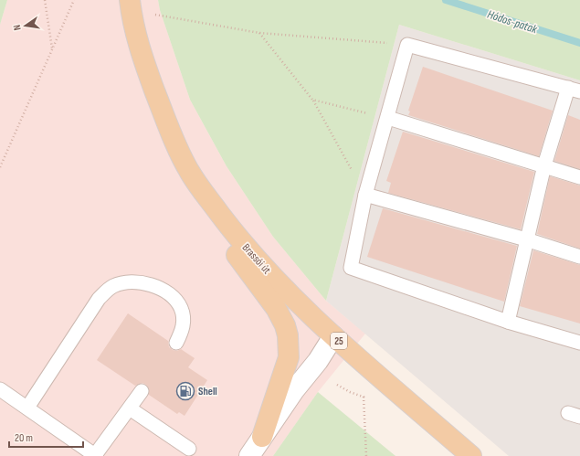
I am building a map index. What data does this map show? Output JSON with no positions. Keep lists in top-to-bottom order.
{
  "streets": {
    "main road": ["Brassói út", "25"]
  },
  "water": ["Hódos-patak"],
  "places": {
    "fuel station": ["Shell"]
  },
  "scale_bar": "20 m",
  "north": "left"
}
